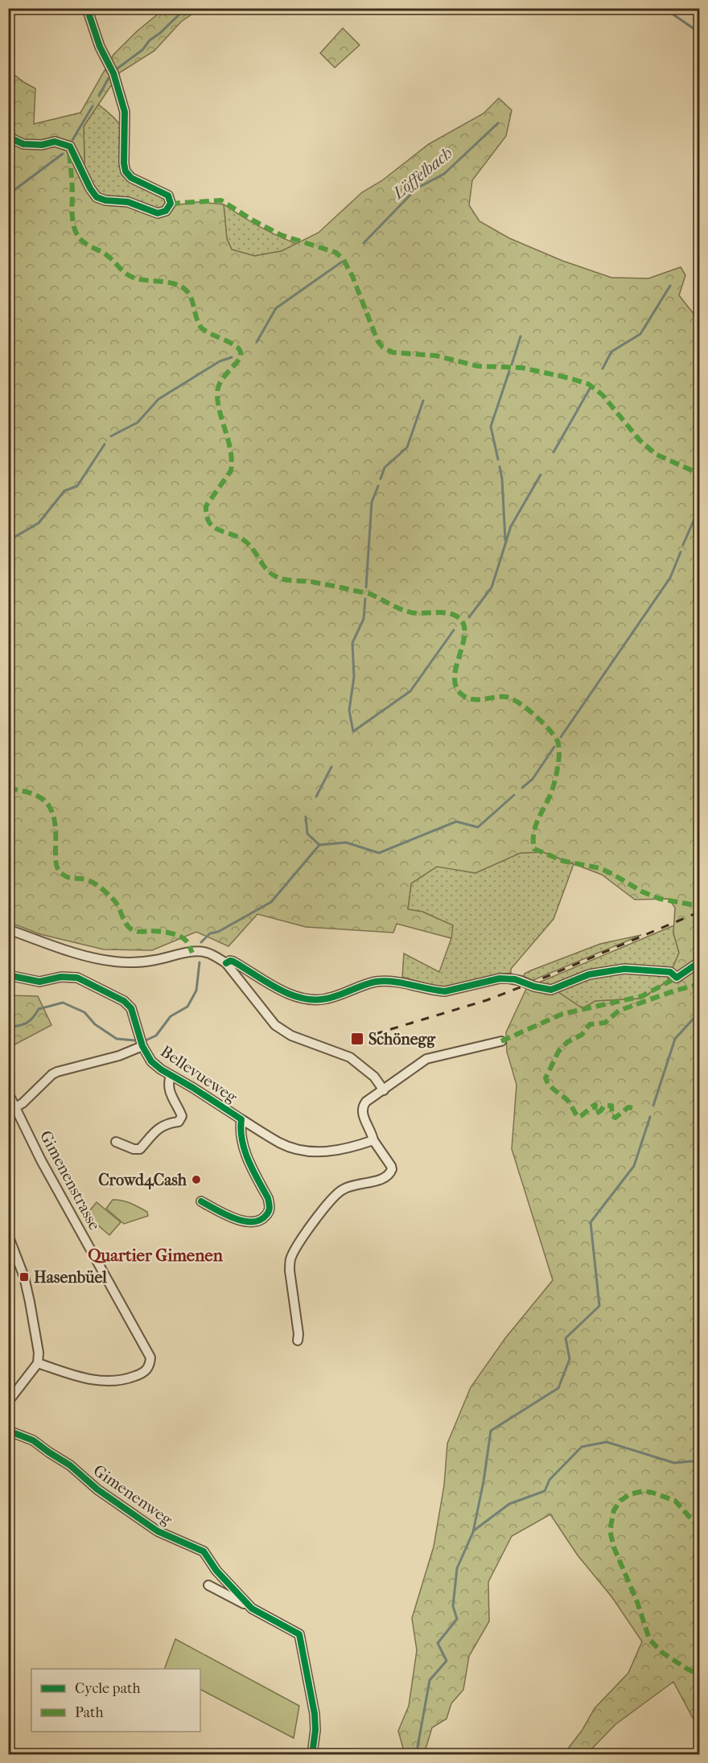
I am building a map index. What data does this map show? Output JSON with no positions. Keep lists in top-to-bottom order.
{
  "streets": {
    "street": ["Bellevueweg", "Gimenenstrasse", "Gimenenweg"]
  },
  "districts": ["Quartier Gimenen"],
  "water": ["Löffelbach"],
  "places": {
    "transit": ["Schönegg", "Hasenbüel"],
    "other": ["Crowd4Cash"]
  },
  "legend": ["Cycle path", "Path"]
}
